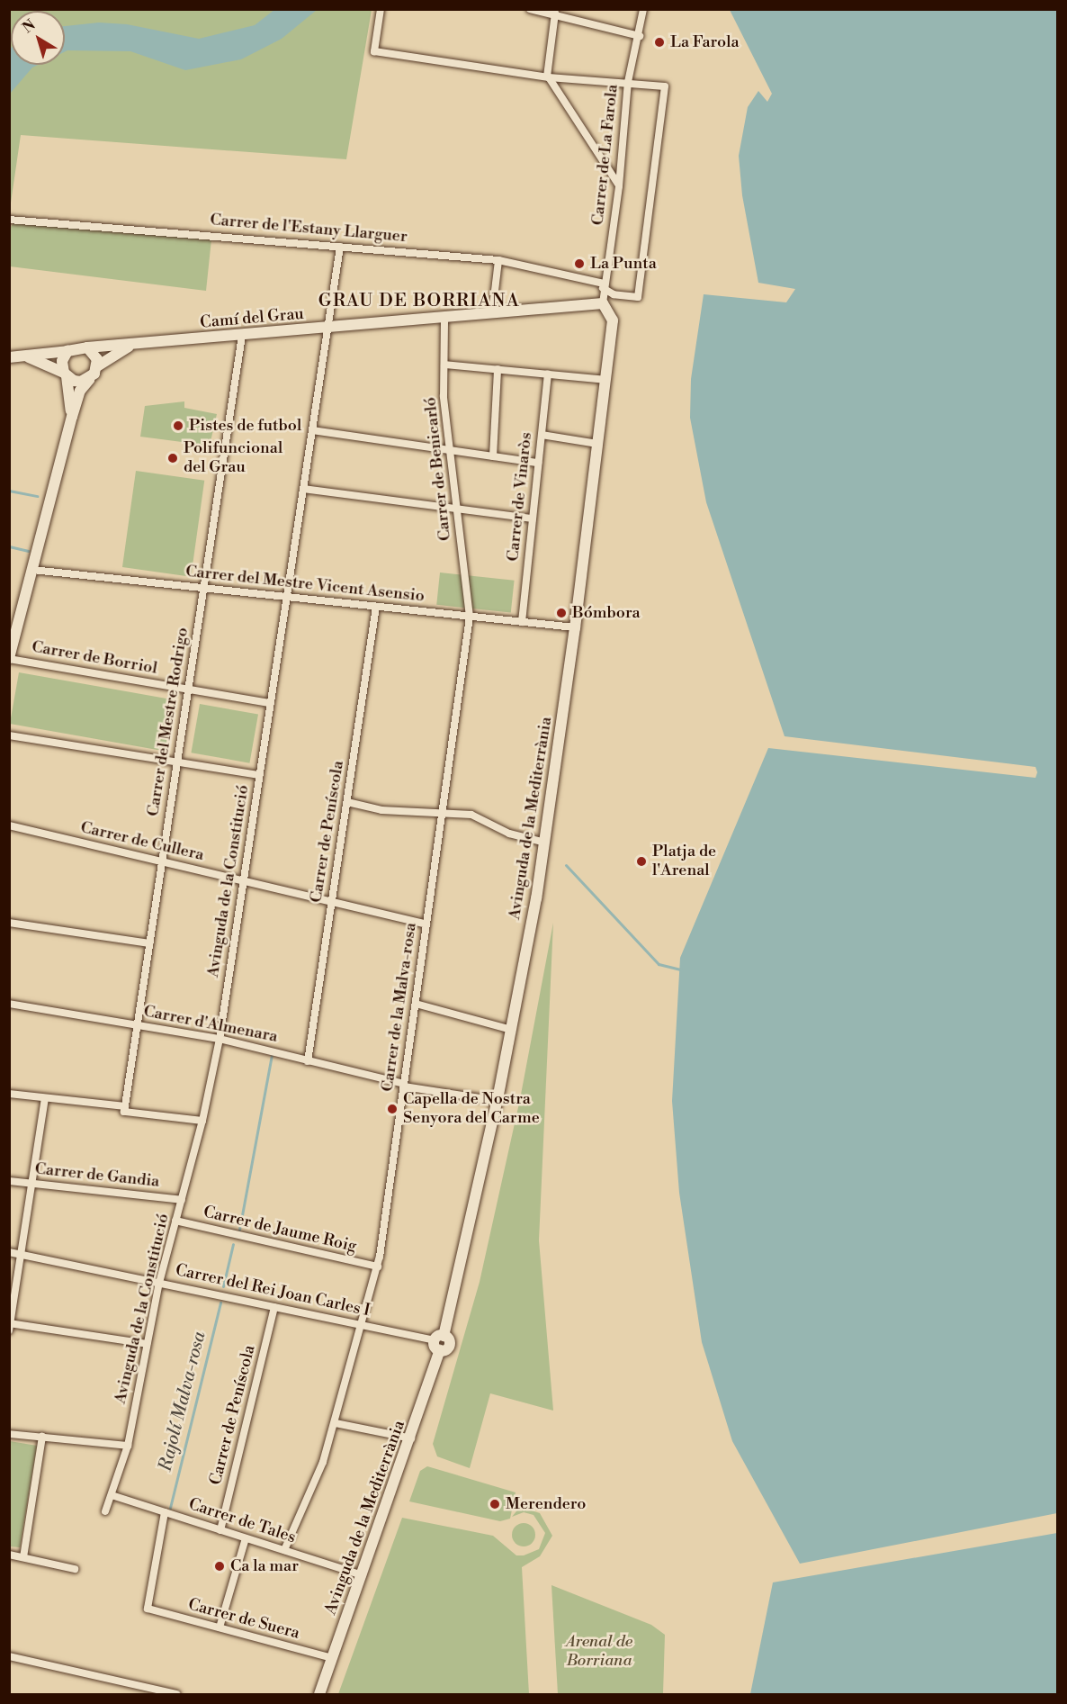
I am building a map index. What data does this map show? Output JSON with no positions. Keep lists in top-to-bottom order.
{
  "streets": {
    "street": [
      "Carrer de La Farola",
      "Carrer de l'Estany Llarguer",
      "Camí del Grau",
      "Carrer de Benicarló",
      "Carrer de Vinaròs",
      "Carrer del Mestre Vicent Asensio",
      "Carrer de Borriol",
      "Carrer del Mestre Rodrigo",
      "Avinguda de la Mediterrània",
      "Carrer de Peníscola",
      "Carrer de Cullera",
      "Avinguda de la Constitució",
      "Carrer de la Malva-rosa",
      "Carrer d'Almenara",
      "Carrer de Gandia",
      "Carrer de Jaume Roig",
      "Carrer del Rei Joan Carles I",
      "Carrer de Tales",
      "Carrer de Suera"
    ]
  },
  "crossings": [
    ["Carrer de La Farola", "Carrer de l'Estany Llarguer"],
    ["Carrer de La Farola", "Camí del Grau"],
    ["Carrer de La Farola", "Avinguda de la Mediterrània"],
    ["Carrer de l'Estany Llarguer", "Avinguda de la Constitució"],
    ["Camí del Grau", "Carrer de Benicarló"],
    ["Camí del Grau", "Carrer del Mestre Rodrigo"],
    ["Camí del Grau", "Avinguda de la Mediterrània"],
    ["Camí del Grau", "Avinguda de la Constitució"],
    ["Carrer de Benicarló", "Carrer del Mestre Vicent Asensio"],
    ["Carrer de Benicarló", "Carrer de la Malva-rosa"],
    ["Carrer de Vinaròs", "Carrer del Mestre Vicent Asensio"],
    ["Carrer del Mestre Vicent Asensio", "Carrer del Mestre Rodrigo"],
    ["Carrer del Mestre Vicent Asensio", "Avinguda de la Mediterrània"],
    ["Carrer del Mestre Vicent Asensio", "Carrer de Peníscola"],
    ["Carrer del Mestre Vicent Asensio", "Avinguda de la Constitució"],
    ["Carrer del Mestre Vicent Asensio", "Carrer de la Malva-rosa"],
    ["Carrer de Borriol", "Carrer del Mestre Rodrigo"],
    ["Carrer de Borriol", "Avinguda de la Constitució"],
    ["Carrer del Mestre Rodrigo", "Carrer de Cullera"],
    ["Carrer del Mestre Rodrigo", "Carrer d'Almenara"],
    ["Avinguda de la Mediterrània", "Carrer d'Almenara"],
    ["Avinguda de la Mediterrània", "Carrer del Rei Joan Carles I"],
    ["Avinguda de la Mediterrània", "Carrer de Tales"],
    ["Avinguda de la Mediterrània", "Carrer de Suera"],
    ["Carrer de Peníscola", "Carrer de Cullera"],
    ["Carrer de Peníscola", "Carrer d'Almenara"],
    ["Carrer de Peníscola", "Carrer del Rei Joan Carles I"],
    ["Carrer de Peníscola", "Carrer de Tales"],
    ["Carrer de Cullera", "Avinguda de la Constitució"],
    ["Carrer de Cullera", "Carrer de la Malva-rosa"],
    ["Avinguda de la Constitució", "Carrer d'Almenara"],
    ["Avinguda de la Constitució", "Carrer de Gandia"],
    ["Avinguda de la Constitució", "Carrer de Jaume Roig"],
    ["Avinguda de la Constitució", "Carrer del Rei Joan Carles I"],
    ["Avinguda de la Constitució", "Carrer de Tales"],
    ["Carrer de la Malva-rosa", "Carrer d'Almenara"],
    ["Carrer de la Malva-rosa", "Carrer de Jaume Roig"],
    ["Carrer de la Malva-rosa", "Carrer del Rei Joan Carles I"],
    ["Carrer de la Malva-rosa", "Carrer de Tales"],
    ["Carrer de Tales", "Carrer de Suera"]
  ],
  "districts": ["GRAU DE BORRIANA"],
  "water": ["Rajolí Malva-rosa"],
  "parks": ["Arenal de Borriana"],
  "places": [
    "La Farola",
    "La Punta",
    "Pistes de futbol",
    "Polifuncional del Grau",
    "Bómbora",
    "Platja de l'Arenal",
    "Capella de Nostra Senyora del Carme",
    "Merendero",
    "Ca la mar"
  ],
  "north": "top left"
}
